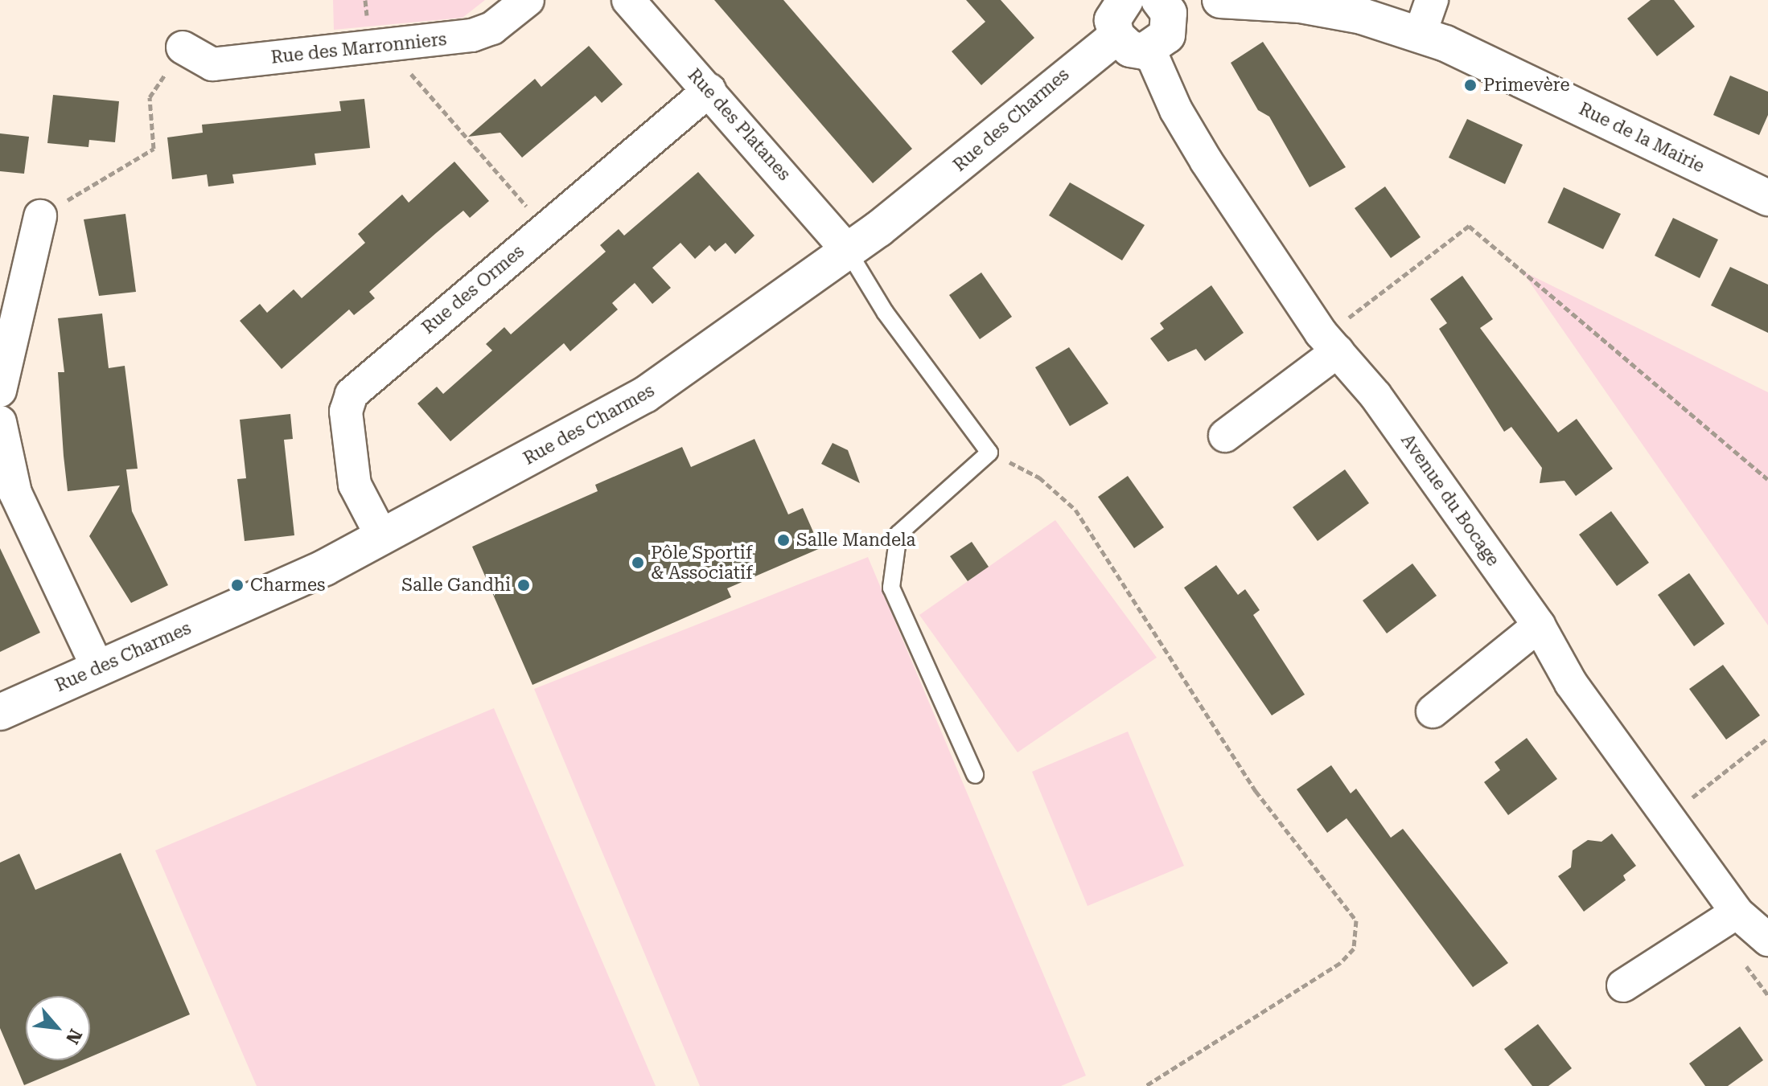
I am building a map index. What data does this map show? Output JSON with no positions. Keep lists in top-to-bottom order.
{
  "streets": {
    "street": [
      "Rue des Marronniers",
      "Rue des Charmes",
      "Rue des Platanes",
      "Rue de la Mairie",
      "Rue des Ormes",
      "Avenue du Bocage"
    ]
  },
  "crossings": [
    ["Rue des Charmes", "Rue des Platanes"],
    ["Rue des Charmes", "Rue des Ormes"],
    ["Rue des Platanes", "Rue des Ormes"]
  ],
  "places": [
    "Primevère",
    "Salle Mandela",
    "Pôle Sportif & Associatif",
    "Charmes",
    "Salle Gandhi"
  ],
  "north": "bottom right"
}
